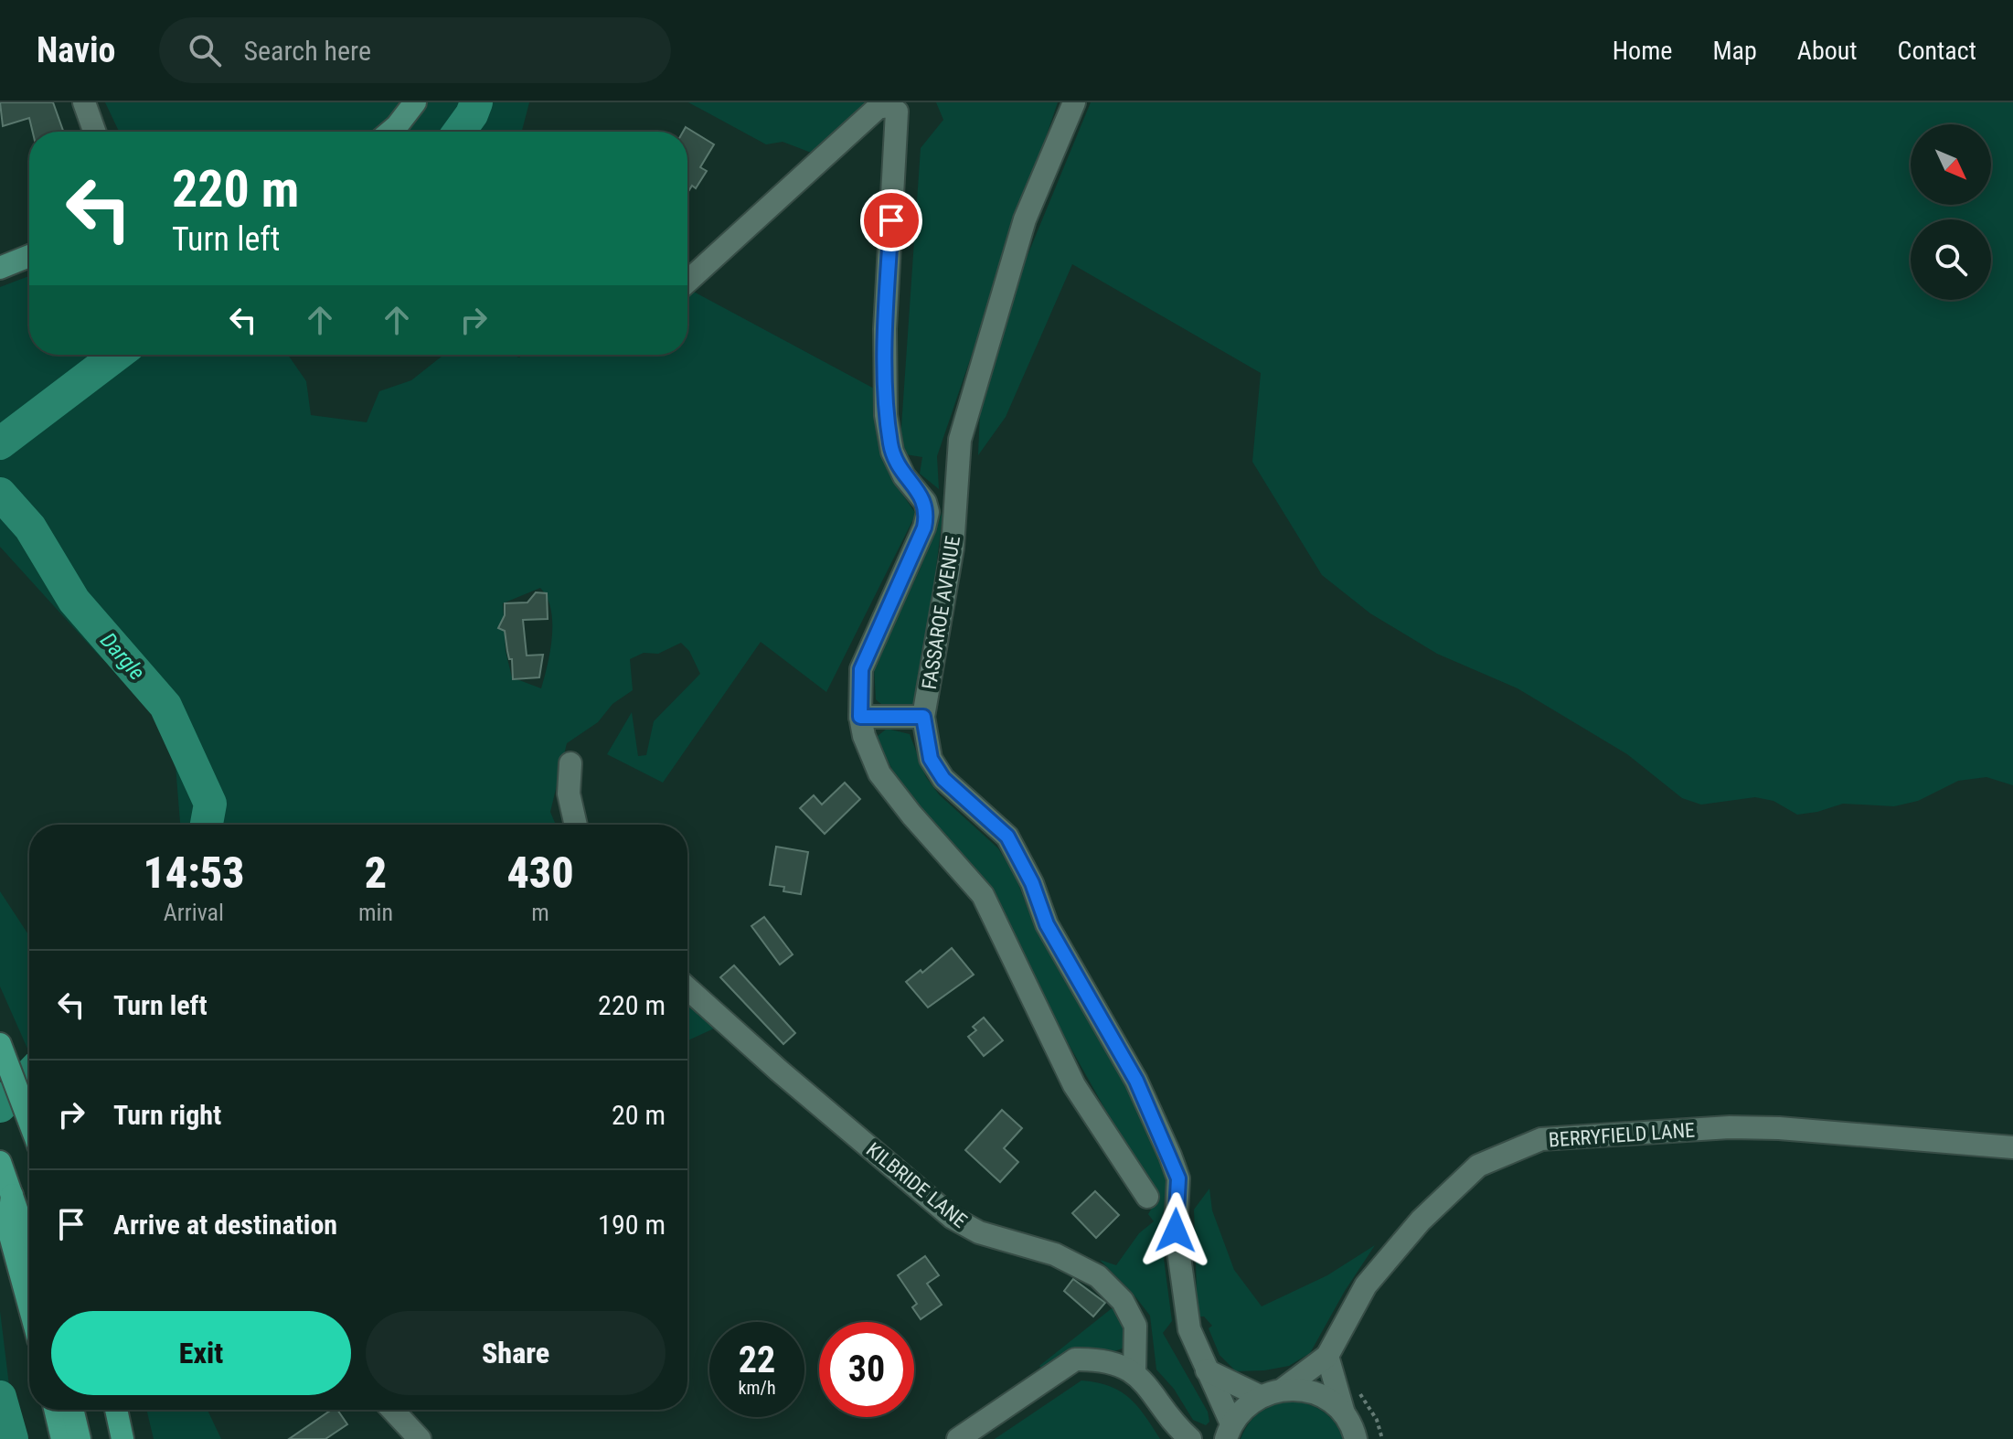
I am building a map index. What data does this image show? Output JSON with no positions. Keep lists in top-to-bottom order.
{
  "streets": {
    "street": ["FASSAROE AVENUE", "BERRYFIELD LANE", "KILBRIDE LANE"]
  },
  "water": ["Dargle"],
  "north": "bottom right",
  "page": {
    "header": "Navio",
    "search": "Search here",
    "nav": [
      "Home",
      "Map",
      "About",
      "Contact"
    ],
    "turn": ["220 m", "Turn left"],
    "eta": [
      "14:53",
      "Arrival",
      "2",
      "min",
      "430",
      "m"
    ],
    "list": [
      {
        "name": "Turn left",
        "value": "220 m"
      },
      {
        "name": "Turn right",
        "value": "20 m"
      },
      {
        "name": "Arrive at destination",
        "value": "190 m"
      }
    ],
    "buttons": ["Exit", "Share"],
    "speed": "22 km/h",
    "limit": "30"
  }
}
